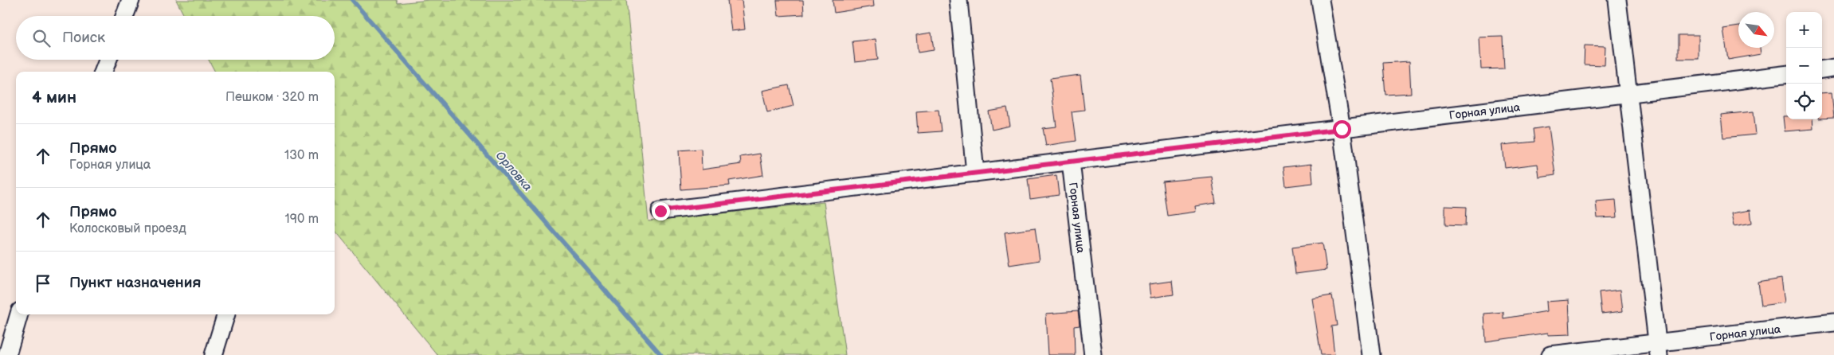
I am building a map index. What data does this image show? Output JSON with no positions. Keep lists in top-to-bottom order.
{
  "streets": {
    "street": ["Горная улица"]
  },
  "water": ["Орловка"],
  "north": "bottom right",
  "page": {
    "map_buttons": ["+", "−"],
    "search": "Поиск",
    "heading": ["4 мин", "Пешком · 320 m"],
    "list": [
      ["Прямо", "Горная улица", "130 m"],
      ["Прямо", "Колосковый проезд", "190 m"],
      "Пункт назначения"
    ]
  }
}
